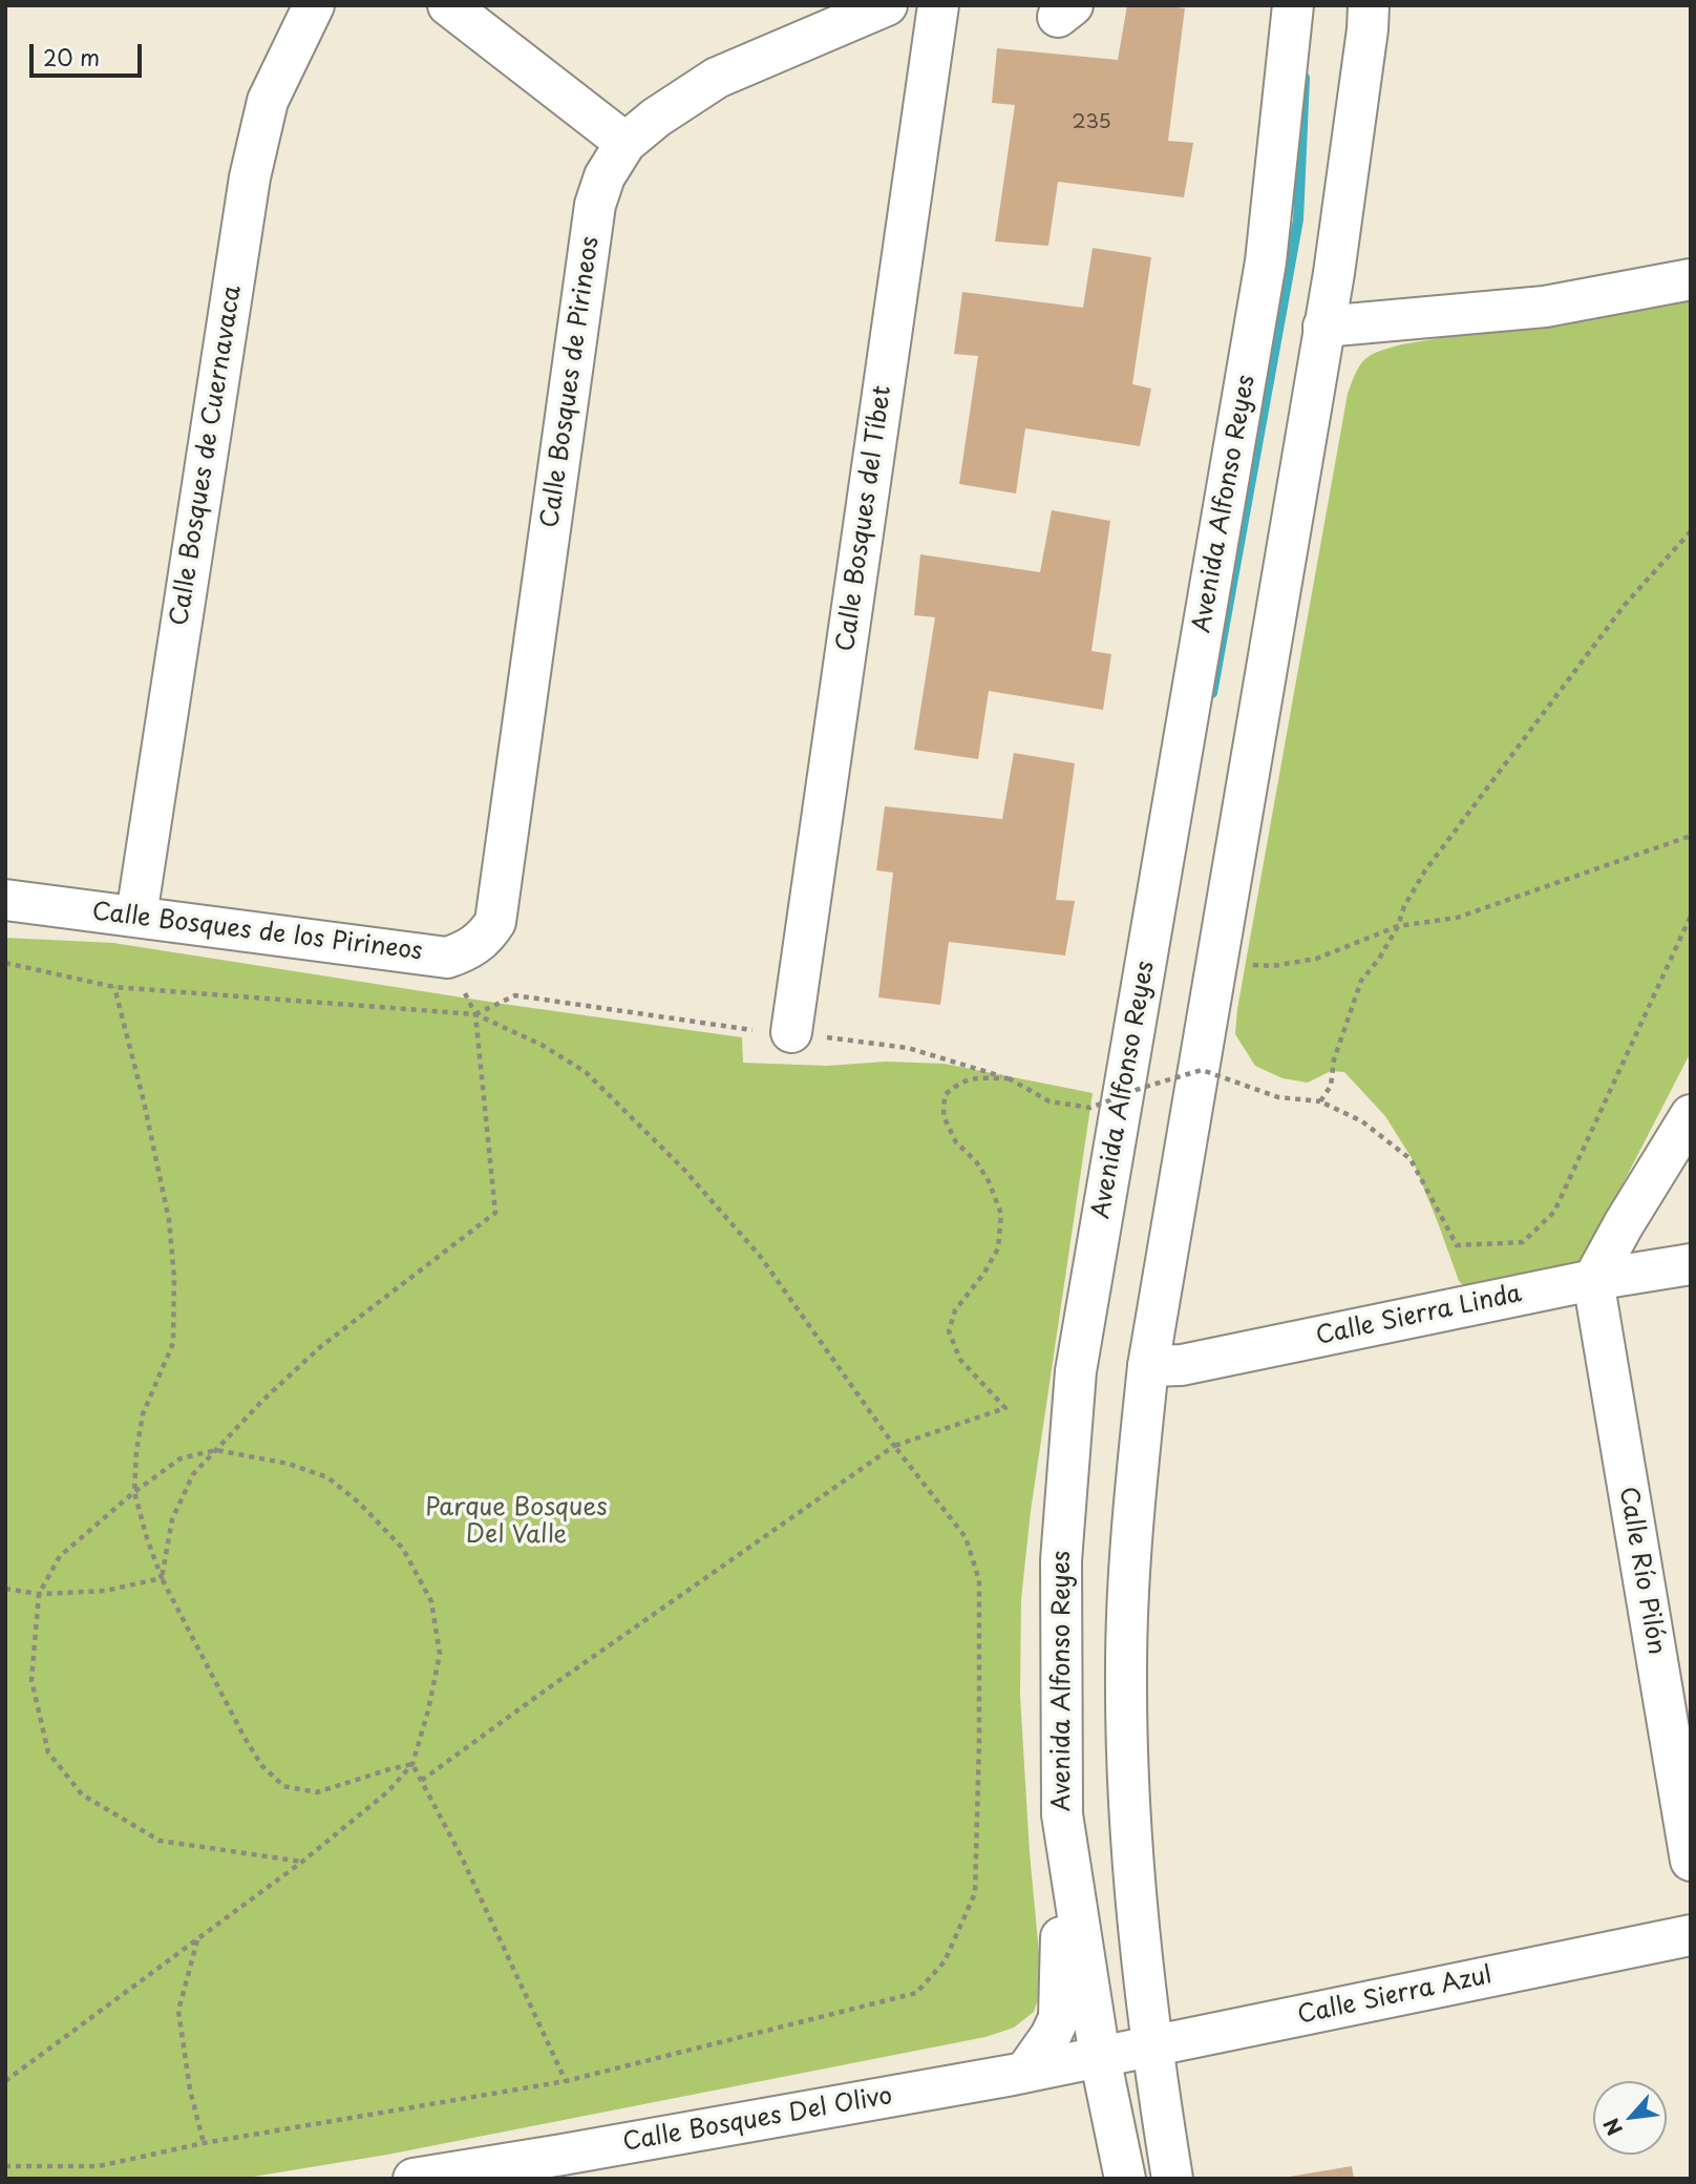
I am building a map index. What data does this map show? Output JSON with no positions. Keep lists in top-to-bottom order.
{
  "streets": {
    "street": [
      "Calle Bosques de Pirineos",
      "Calle Bosques de Cuernavaca",
      "Avenida Alfonso Reyes",
      "Calle Bosques del Tíbet",
      "Calle Bosques de los Pirineos",
      "Calle Sierra Linda",
      "Calle Río Pilón",
      "Calle Sierra Azul",
      "Calle Bosques Del Olivo"
    ]
  },
  "crossings": [
    ["Calle Bosques de Pirineos", "Calle Bosques de los Pirineos"],
    ["Calle Bosques de Cuernavaca", "Calle Bosques de los Pirineos"],
    ["Avenida Alfonso Reyes", "Calle Sierra Azul"],
    ["Avenida Alfonso Reyes", "Calle Bosques Del Olivo"],
    ["Calle Sierra Linda", "Calle Río Pilón"],
    ["Calle Sierra Azul", "Calle Bosques Del Olivo"]
  ],
  "parks": ["Parque Bosques Del Valle"],
  "house_numbers": ["235"],
  "scale_bar": "20 m",
  "north": "bottom left"
}
